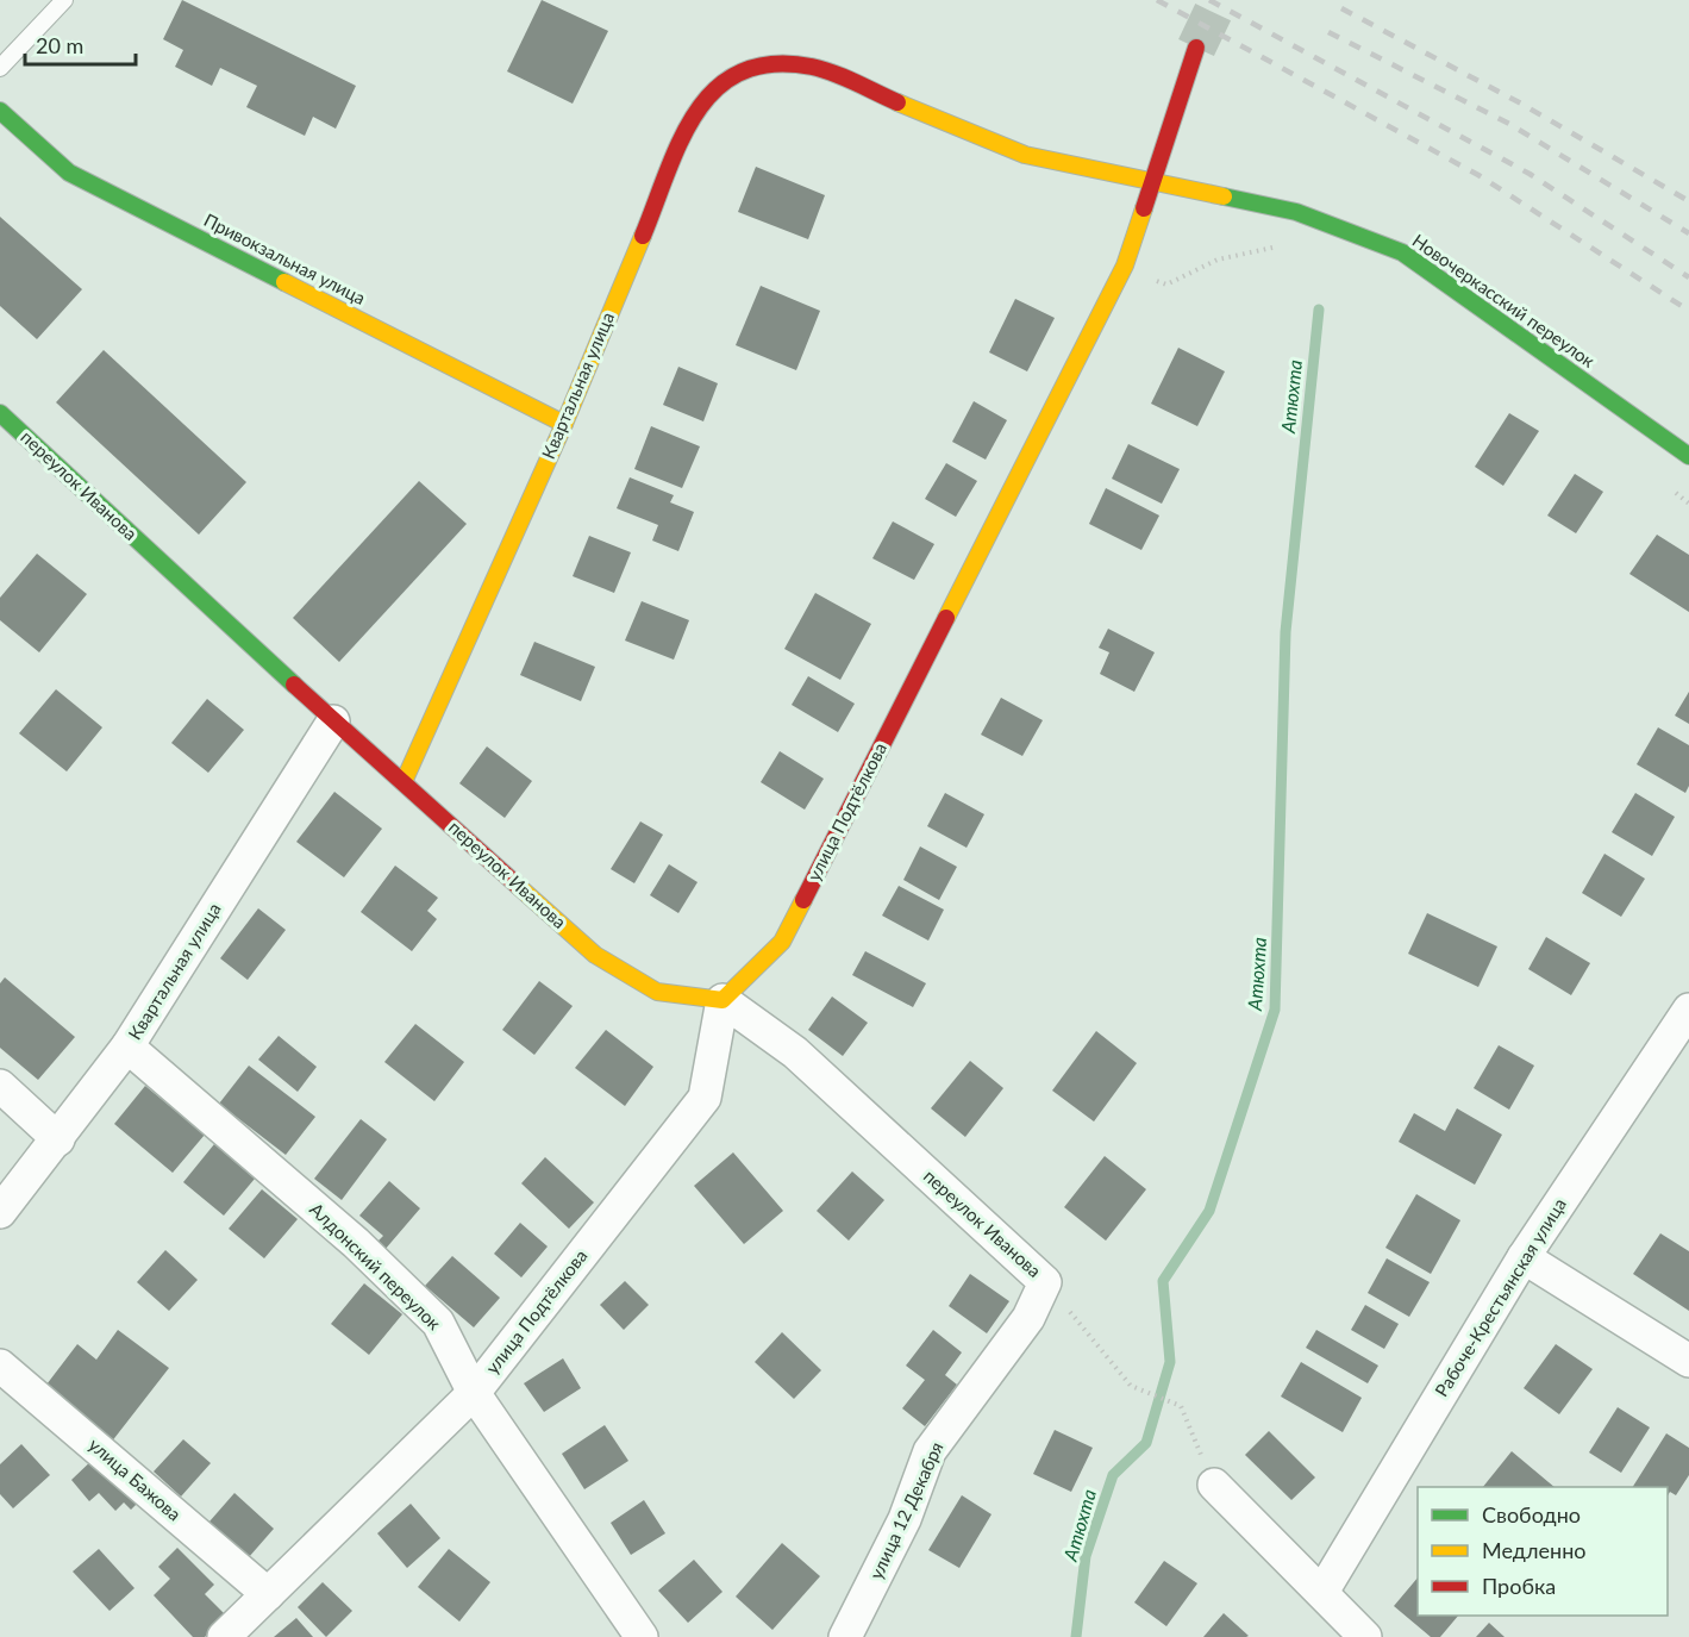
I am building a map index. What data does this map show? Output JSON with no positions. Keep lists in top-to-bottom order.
{
  "streets": {
    "main road": [
      "Привокзальная улица",
      "Новочеркасский переулок",
      "Квартальная улица",
      "переулок Иванова",
      "улица Подтёлкова"
    ],
    "street": [
      "Алдонский переулок",
      "Рабоче-Крестьянская улица",
      "улица Бажова",
      "улица 12 Декабря"
    ]
  },
  "crossings": [
    ["Привокзальная улица", "Квартальная улица"],
    ["Новочеркасский переулок", "Квартальная улица"],
    ["Новочеркасский переулок", "улица Подтёлкова"],
    ["Квартальная улица", "переулок Иванова"],
    ["Квартальная улица", "улица Подтёлкова"],
    ["Квартальная улица", "Алдонский переулок"],
    ["переулок Иванова", "улица Подтёлкова"],
    ["переулок Иванова", "улица 12 Декабря"],
    ["улица Подтёлкова", "Алдонский переулок"],
    ["улица Подтёлкова", "улица Бажова"]
  ],
  "water": ["Атюхта"],
  "legend": ["Свободно", "Медленно", "Пробка"],
  "scale_bar": "20 m"
}
